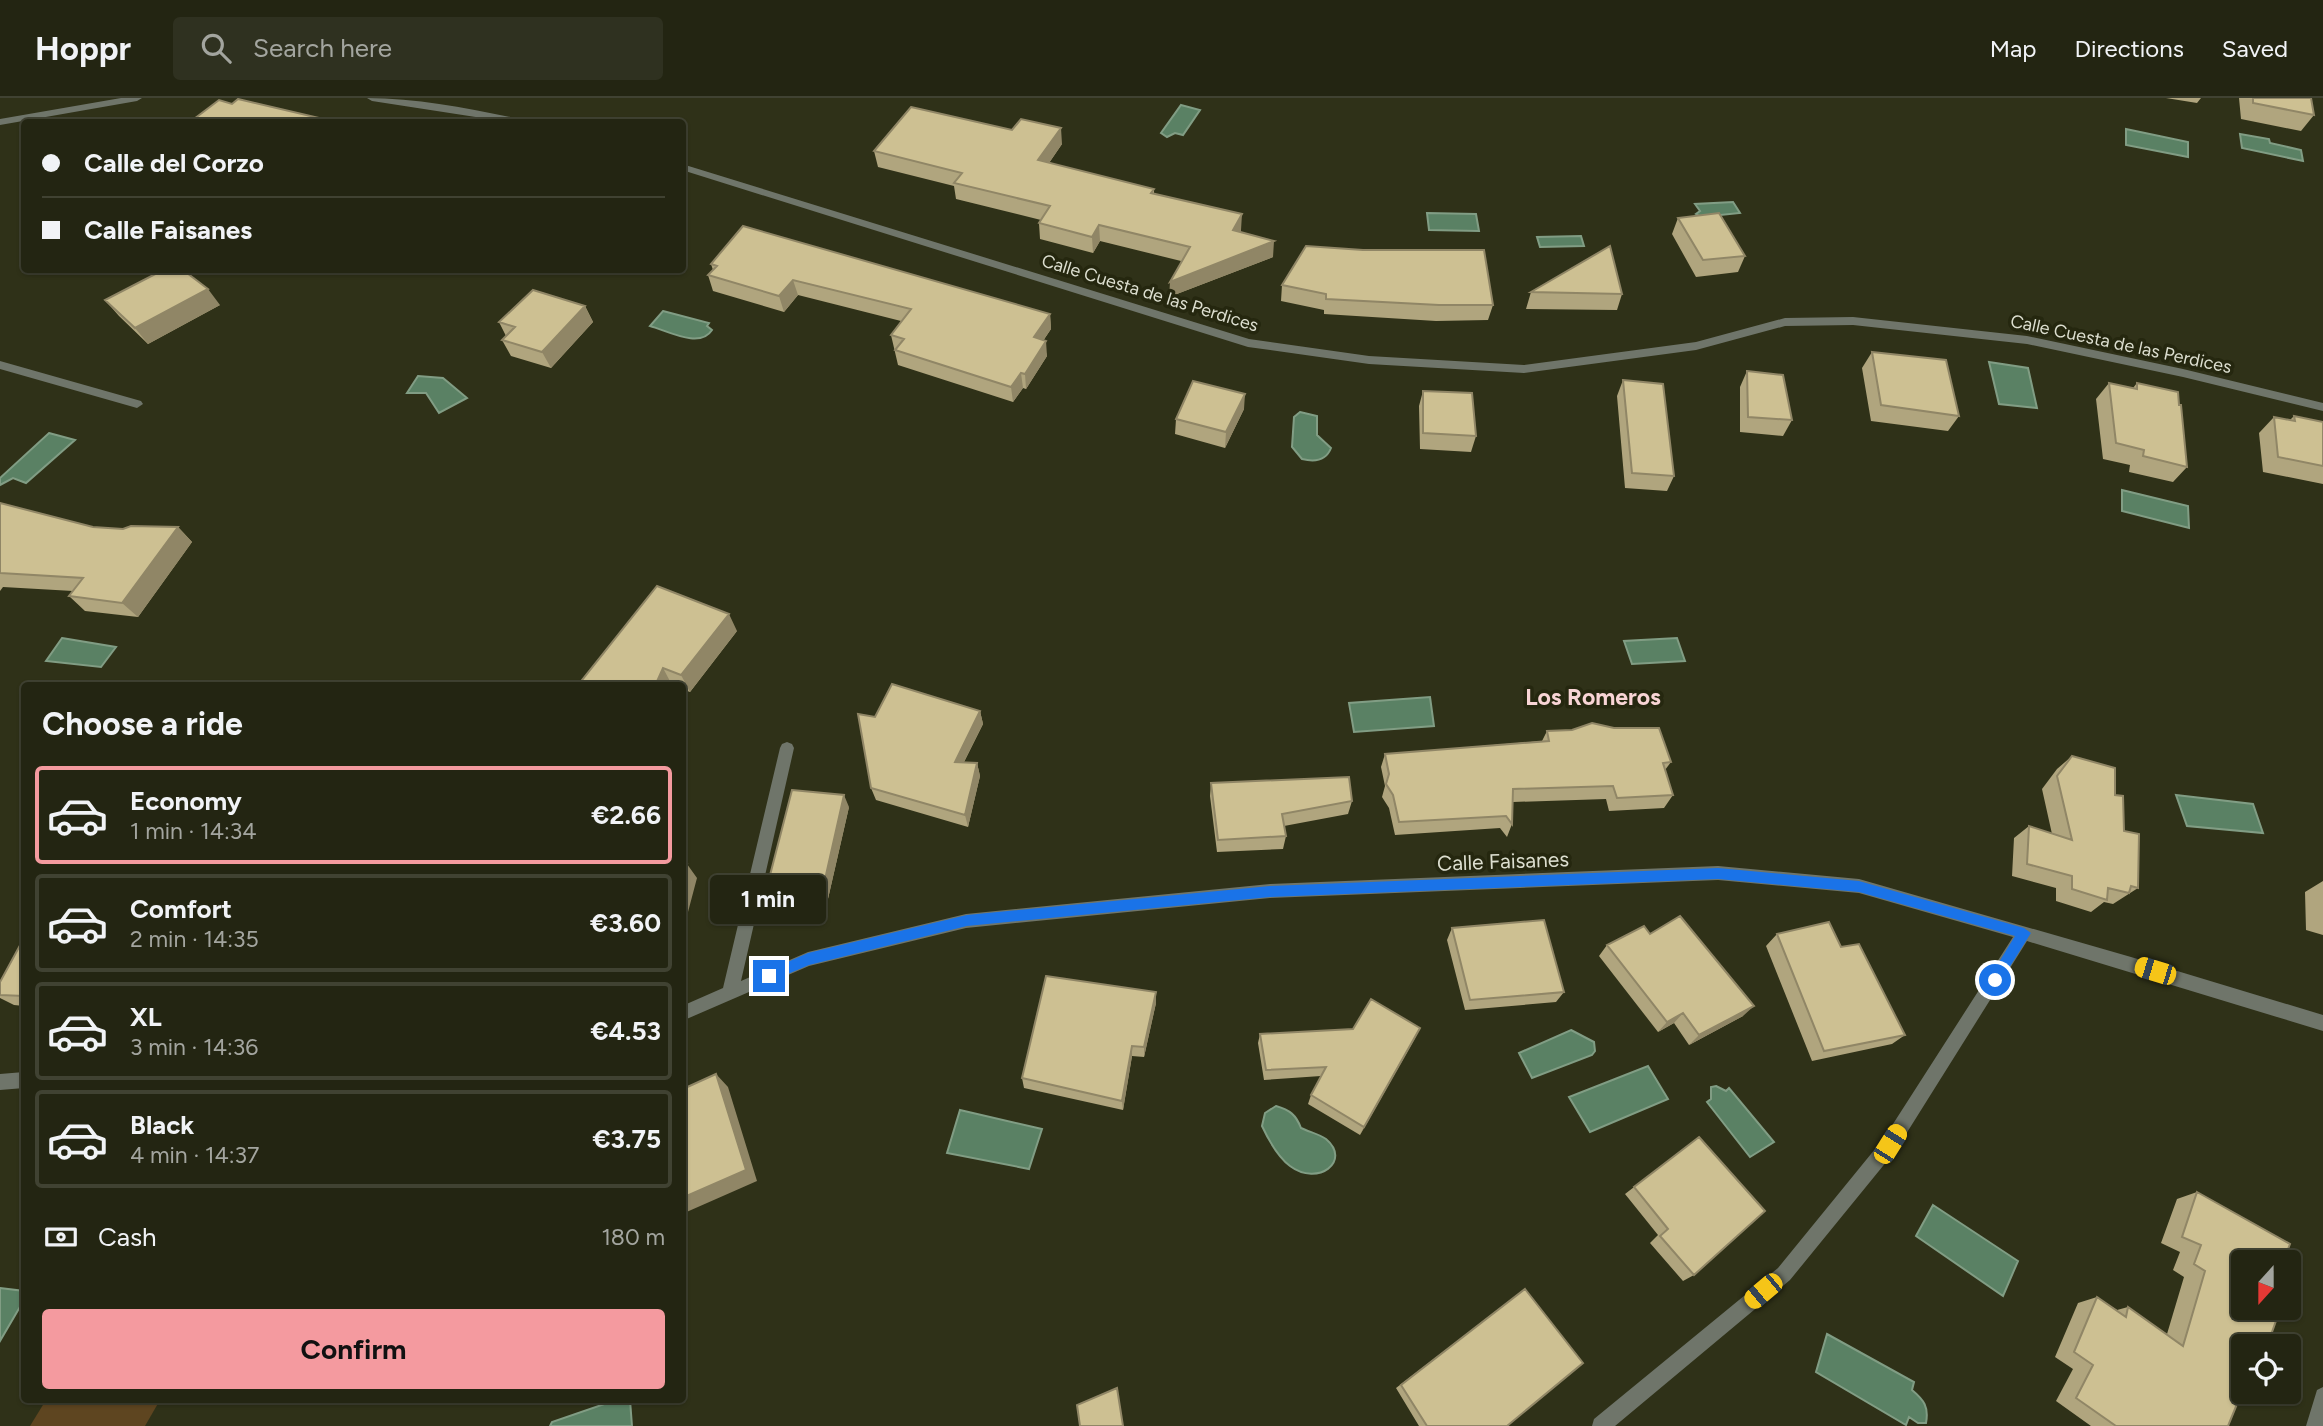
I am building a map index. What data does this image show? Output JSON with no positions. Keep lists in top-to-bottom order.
{
  "streets": {
    "street": ["Calle Cuesta de las Perdices", "Calle Faisanes"]
  },
  "districts": ["Los Romeros"],
  "north": "bottom",
  "page": {
    "header": "Hoppr",
    "search": "Search here",
    "nav": ["Map", "Directions", "Saved"],
    "banner": ["Calle del Corzo", "Calle Faisanes"],
    "heading": "Choose a ride",
    "list": [
      {
        "name": "Economy",
        "note": "1 min · 14:34",
        "value": "€2.66"
      },
      {
        "name": "Comfort",
        "note": "2 min · 14:35",
        "value": "€3.60"
      },
      {
        "name": "XL",
        "note": "3 min · 14:36",
        "value": "€4.53"
      },
      {
        "name": "Black",
        "note": "4 min · 14:37",
        "value": "€3.75"
      }
    ],
    "bubble": "1 min",
    "pay": ["Cash", "180 m"],
    "buttons": "Confirm"
  }
}
